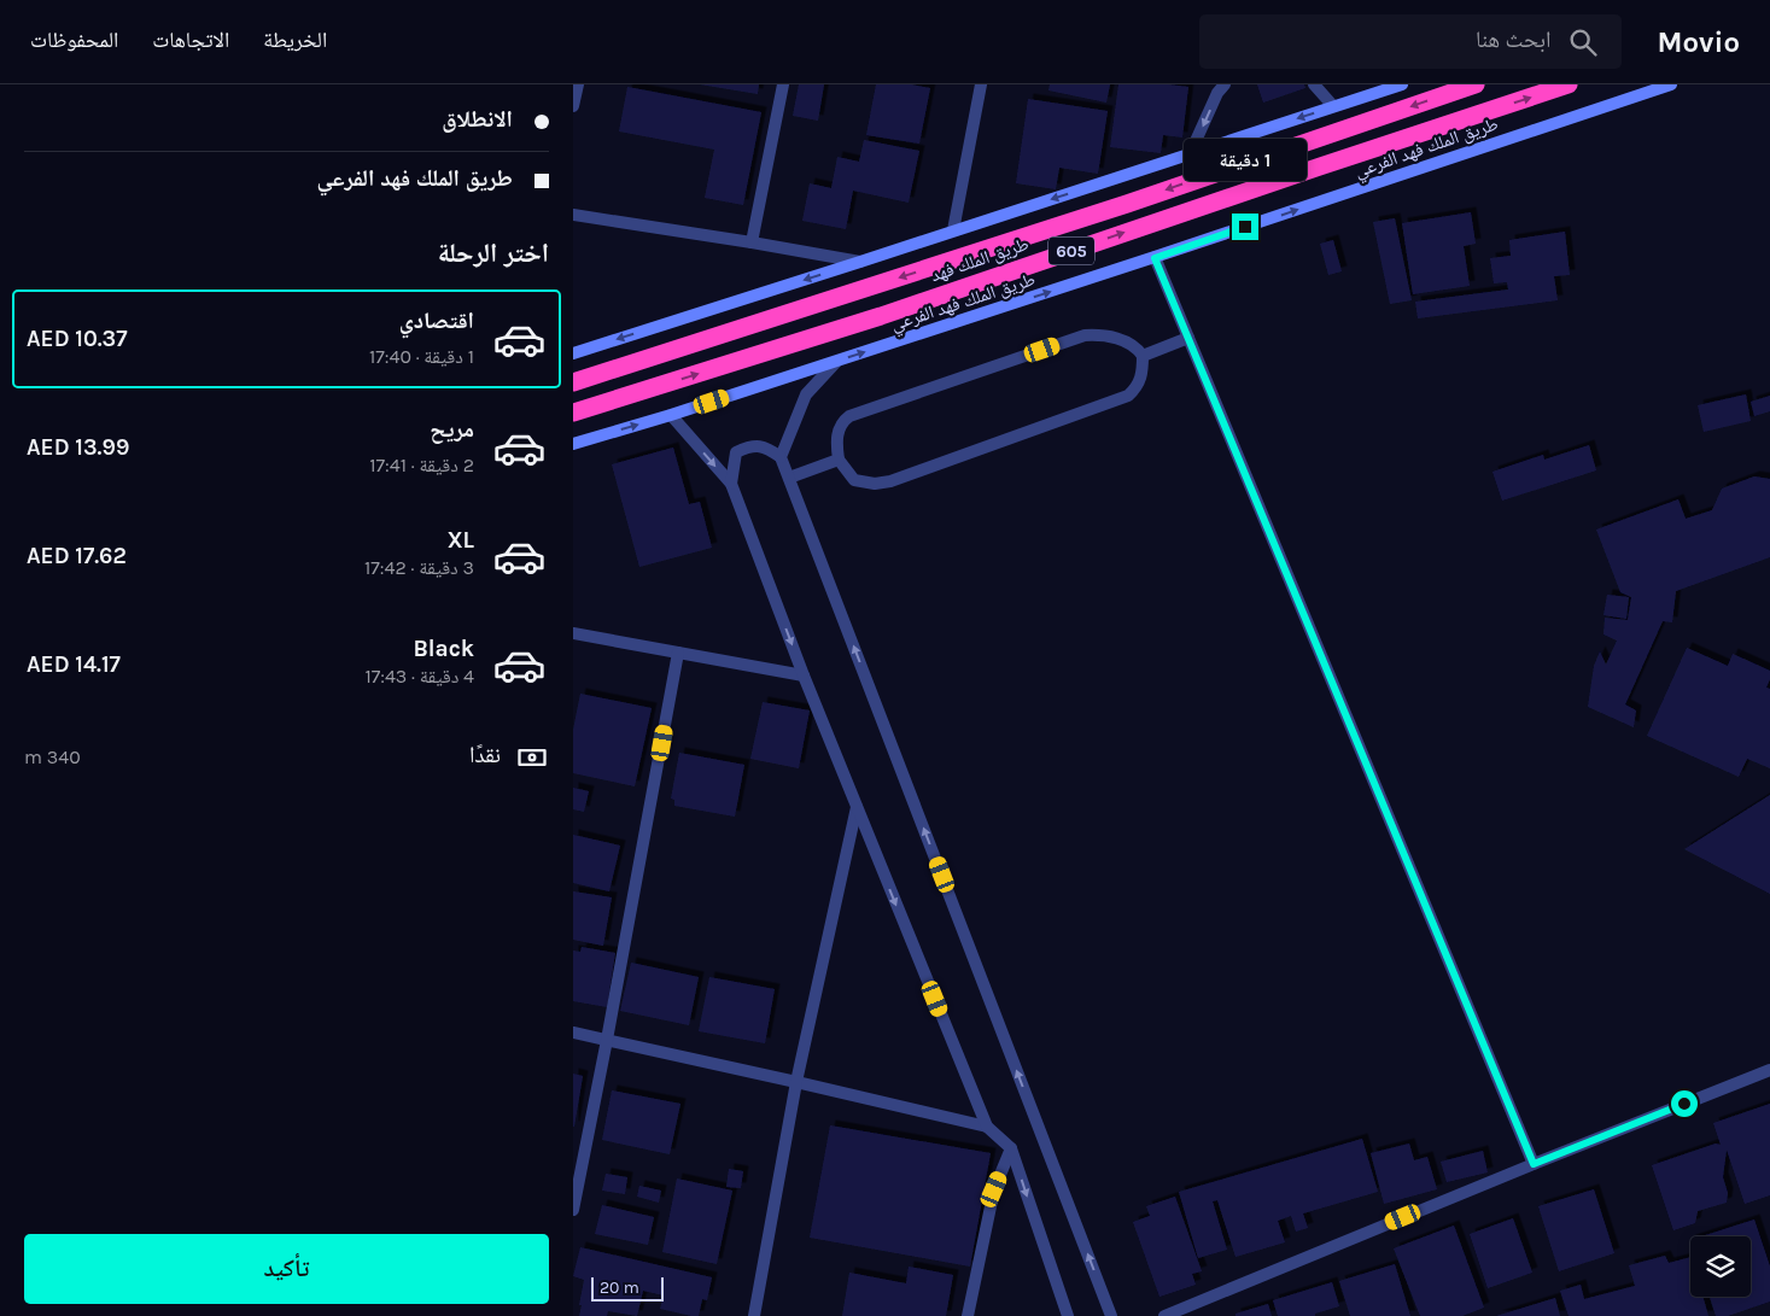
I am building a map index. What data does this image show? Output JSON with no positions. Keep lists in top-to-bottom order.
{
  "streets": {
    "highway": ["605", "طريق الملك فهد"],
    "main road": ["طريق الملك فهد الفرعي"]
  },
  "scale_bar": "20 m",
  "page": {
    "header": "Movio",
    "search": "ابحث هنا",
    "nav": ["الخريطة", "الاتجاهات", "المحفوظات"],
    "banner": ["الانطلاق", "طريق الملك فهد الفرعي"],
    "bubble": "1 دقيقة",
    "heading": "اختر الرحلة",
    "list": [
      {
        "name": "اقتصادي",
        "note": "1 دقيقة · 17:40",
        "value": "AED 10.37"
      },
      {
        "name": "مريح",
        "note": "2 دقيقة · 17:41",
        "value": "AED 13.99"
      },
      {
        "name": "XL",
        "note": "3 دقيقة · 17:42",
        "value": "AED 17.62"
      },
      {
        "name": "Black",
        "note": "4 دقيقة · 17:43",
        "value": "AED 14.17"
      }
    ],
    "pay": ["نقدًا", "340 m"],
    "buttons": "تأكيد",
    "scale": "20 m"
  }
}
